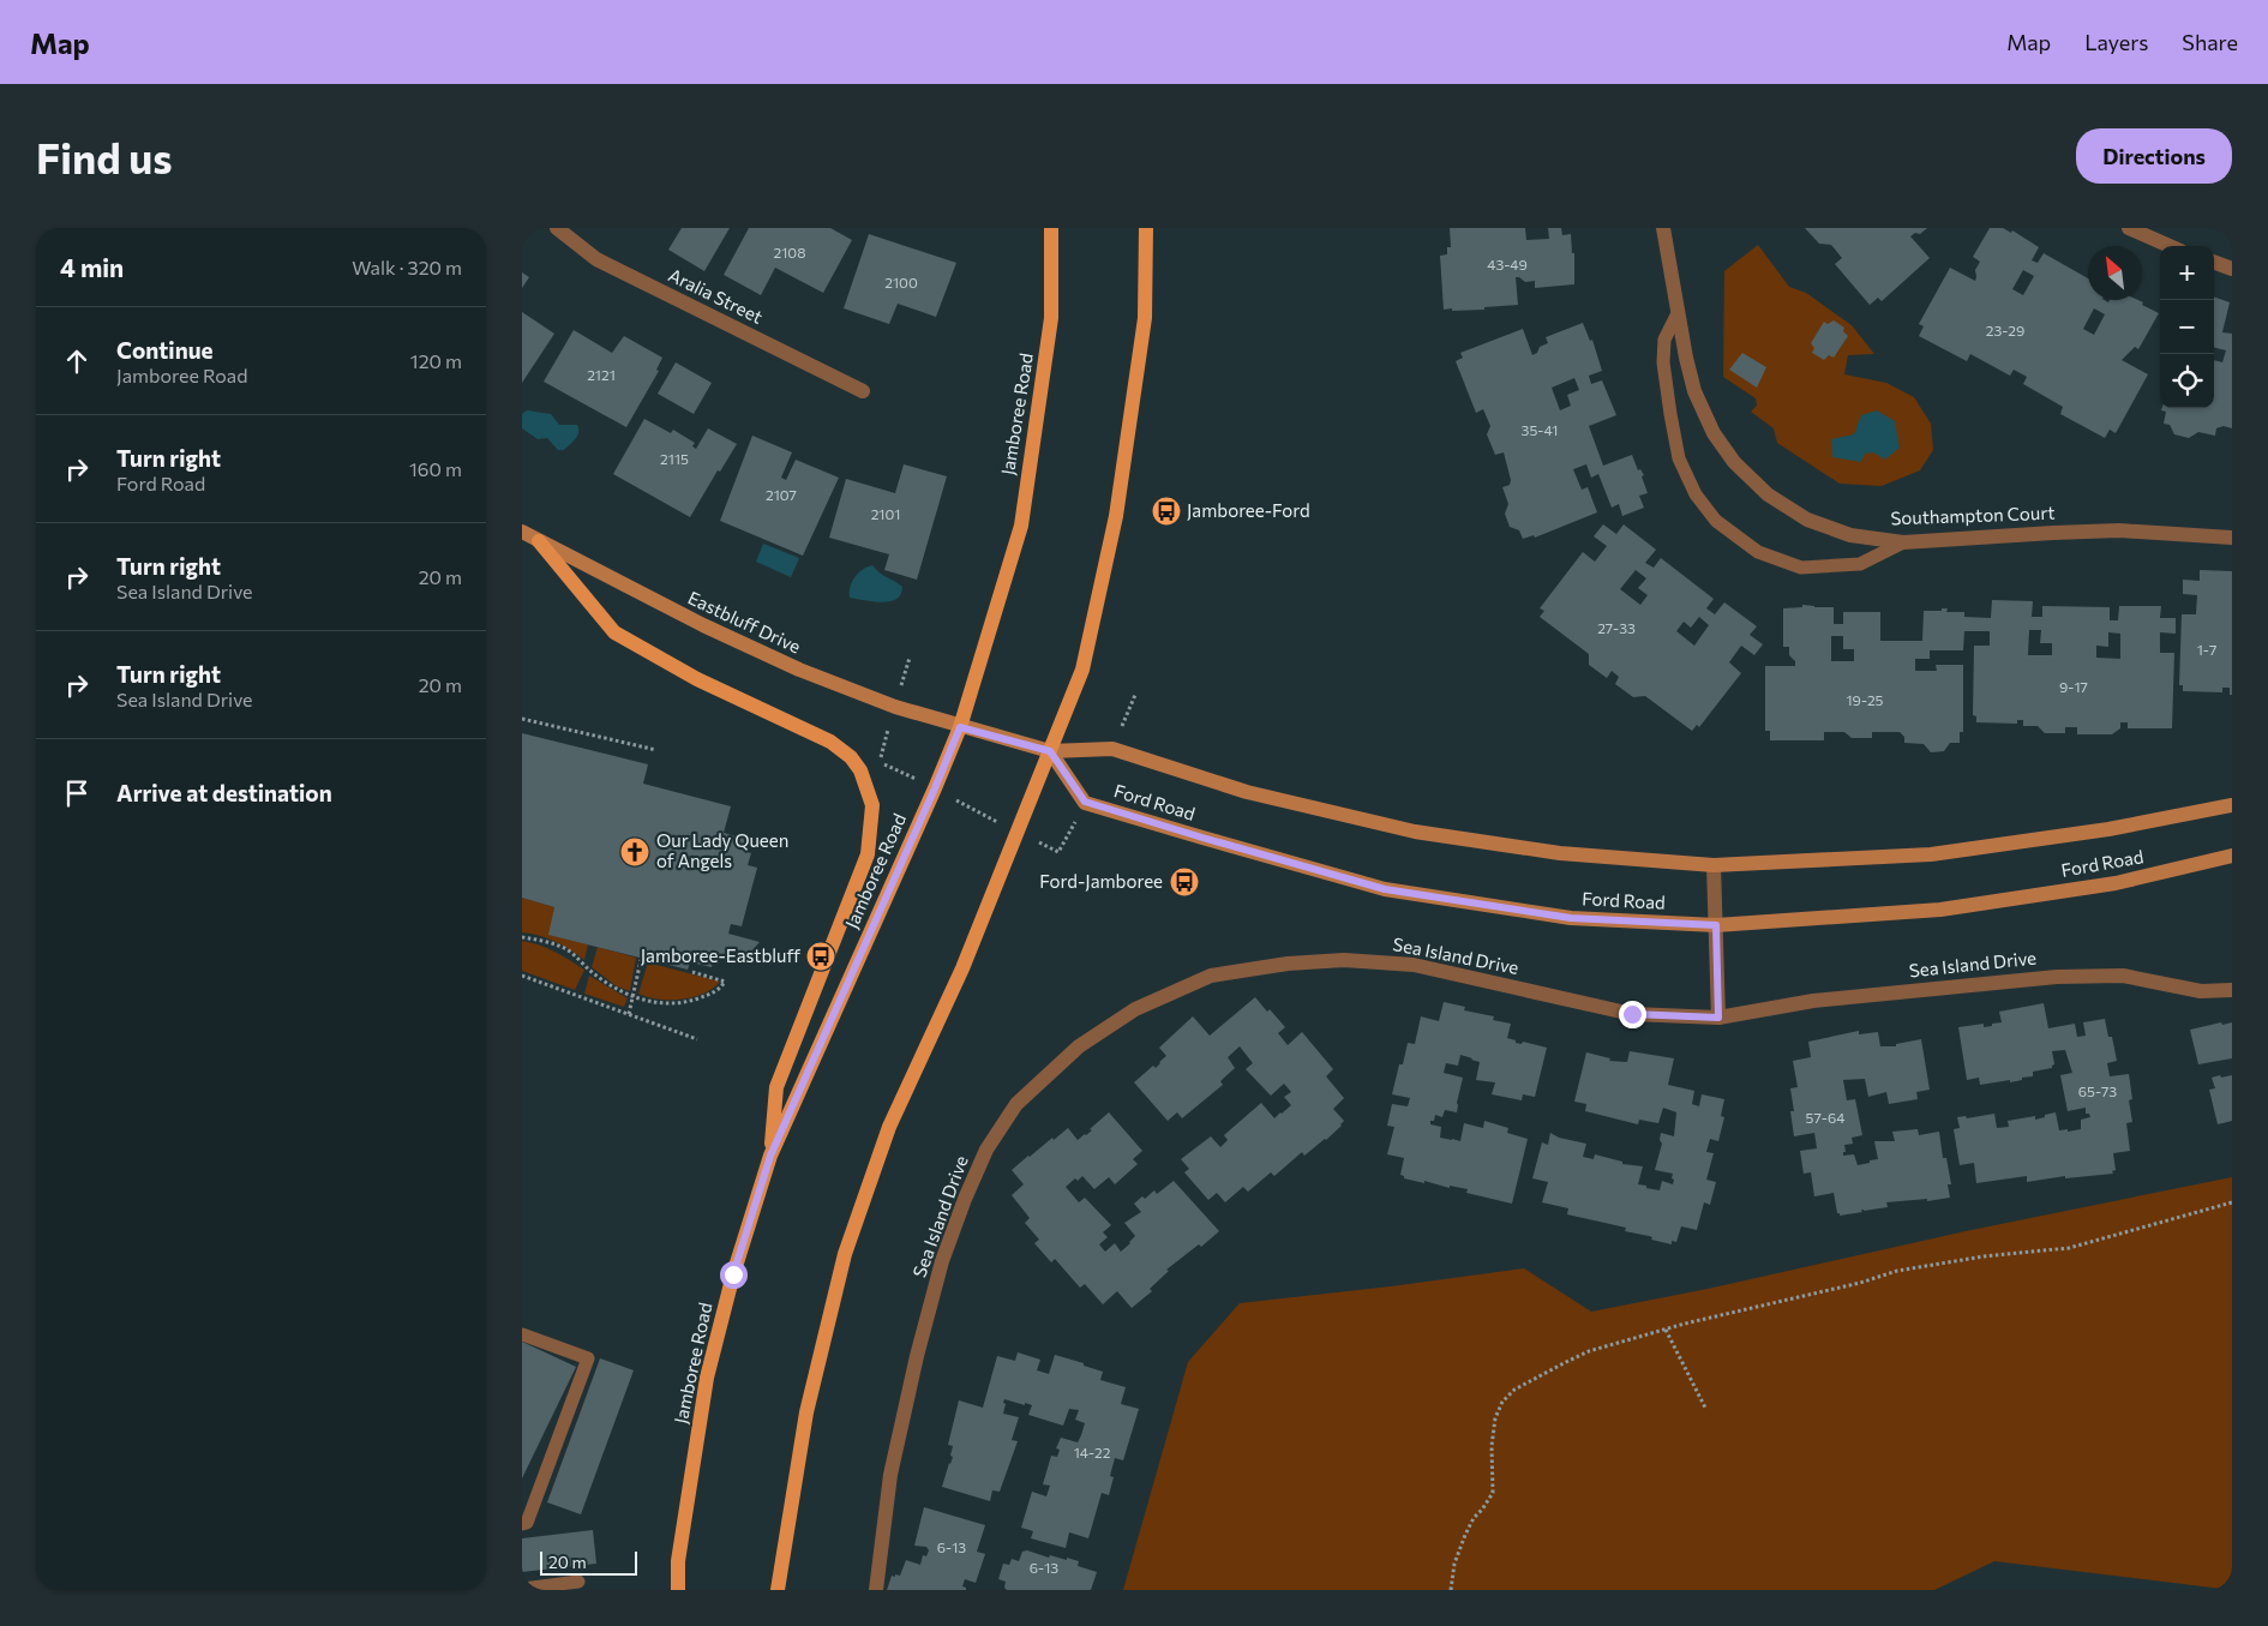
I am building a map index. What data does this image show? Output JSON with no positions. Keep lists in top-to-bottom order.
{
  "streets": {
    "main road": ["Jamboree Road", "Eastbluff Drive", "Ford Road"],
    "street": ["Aralia Street", "Southampton Court", "Sea Island Drive"]
  },
  "crossings": [
    ["Jamboree Road", "Eastbluff Drive"],
    ["Jamboree Road", "Ford Road"],
    ["Eastbluff Drive", "Ford Road"]
  ],
  "places": {
    "bus stop": ["Jamboree-Ford", "Ford-Jamboree", "Jamboree-Eastbluff"],
    "church": ["Our Lady Queen of Angels"]
  },
  "house_numbers": [
    "2108",
    "43-49",
    "2100",
    "23-29",
    "2121",
    "35-41",
    "2115",
    "2107",
    "2101",
    "27-33",
    "1-7",
    "9-17",
    "19-25",
    "65-73",
    "57-64",
    "14-22",
    "6-13",
    "6-13"
  ],
  "scale_bar": "20 m",
  "north": "top left",
  "page": {
    "header": "Map",
    "nav": ["Map", "Layers", "Share"],
    "buttons": "Directions",
    "title": "Find us",
    "heading": ["4 min", "Walk · 320 m"],
    "map_buttons": ["+", "−"],
    "list": [
      ["Continue", "Jamboree Road", "120 m"],
      ["Turn right", "Ford Road", "160 m"],
      ["Turn right", "Sea Island Drive", "20 m"],
      ["Turn right", "Sea Island Drive", "20 m"],
      "Arrive at destination"
    ],
    "scale": "20 m"
  }
}
